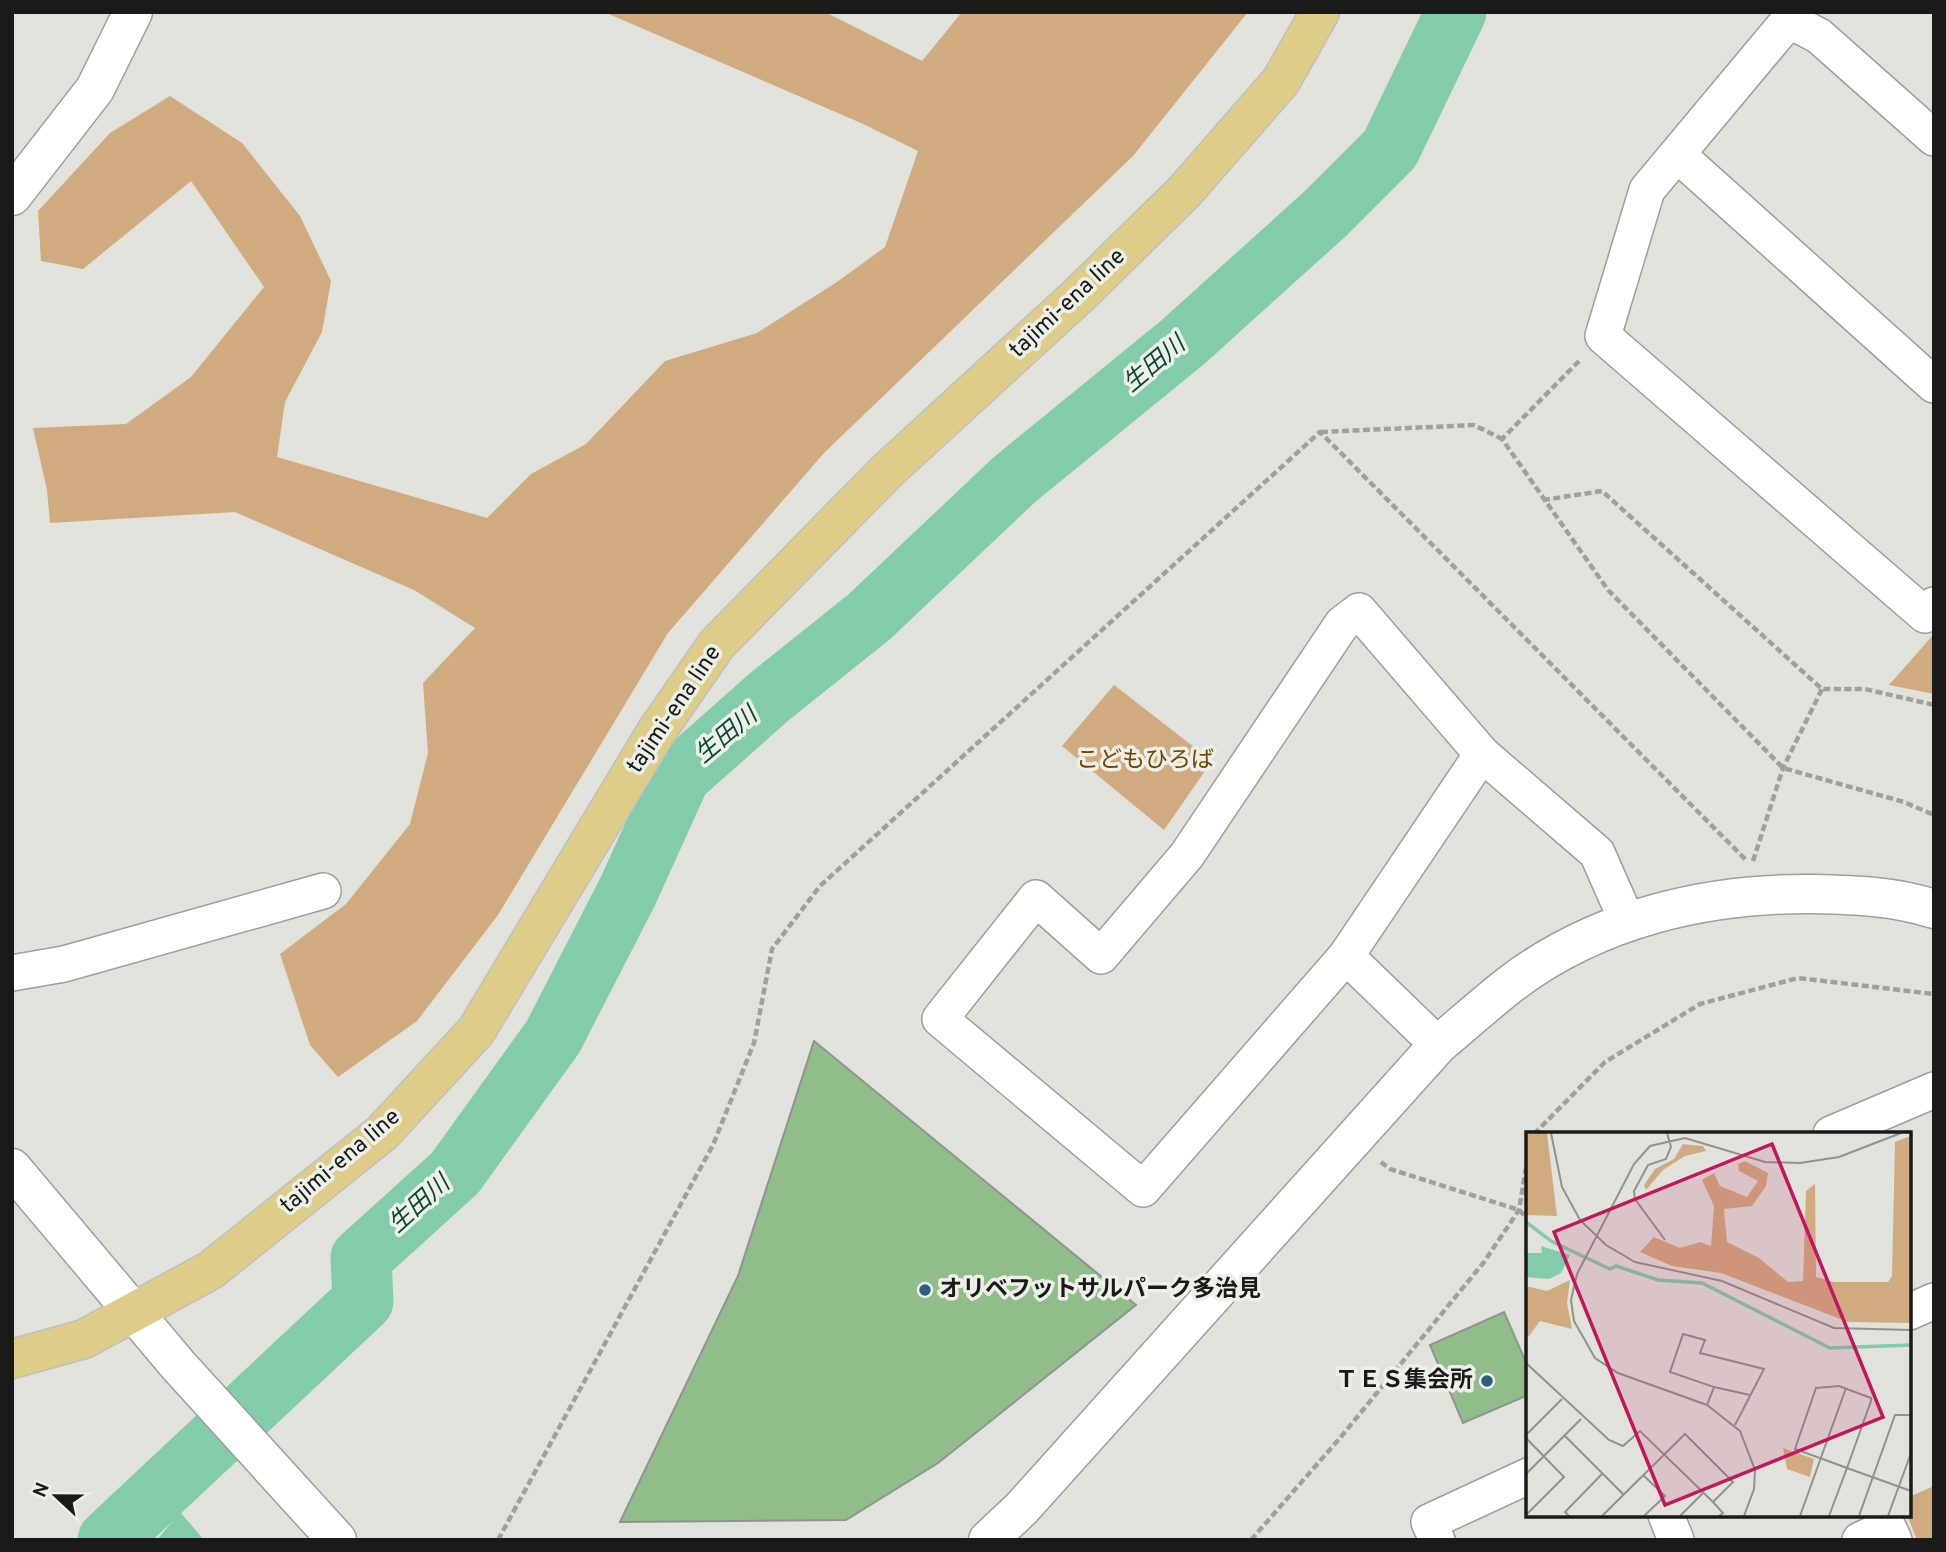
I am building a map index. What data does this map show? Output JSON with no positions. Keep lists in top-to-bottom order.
{
  "streets": {
    "main road": ["tajimi-ena line"]
  },
  "water": ["生田川"],
  "parks": ["こどもひろば"],
  "places": ["オリベフットサルパーク多治見", "ＴＥＳ集会所"],
  "north": "left"
}
